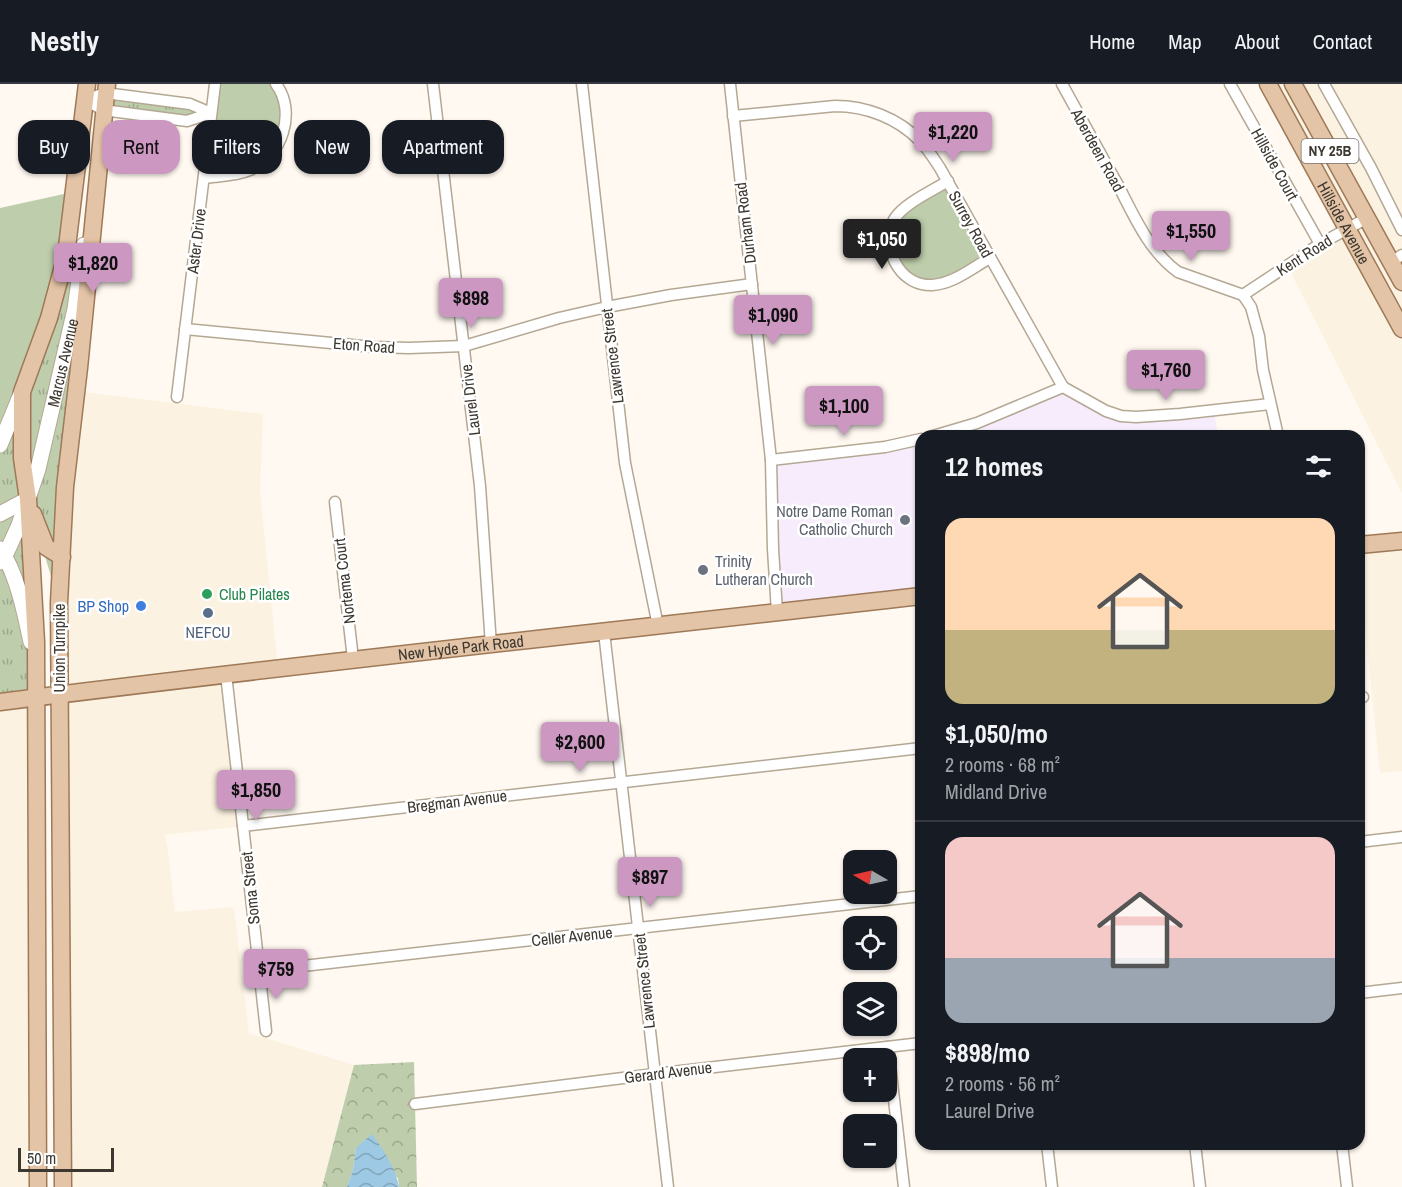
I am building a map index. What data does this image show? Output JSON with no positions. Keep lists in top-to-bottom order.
{
  "streets": {
    "main road": [
      "NY 25B",
      "Hillside Avenue",
      "Marcus Avenue",
      "Union Turnpike",
      "New Hyde Park Road"
    ],
    "street": [
      "Aberdeen Road",
      "Hillside Court",
      "Durham Road",
      "Surrey Road",
      "Aster Drive",
      "Kent Road",
      "Eton Road",
      "Lawrence Street",
      "Laurel Drive",
      "Nortema Court",
      "Bregman Avenue",
      "Soma Street",
      "Celler Avenue",
      "Gerard Avenue"
    ]
  },
  "crossings": [
    ["Aberdeen Road", "Kent Road"],
    ["Hillside Court", "Kent Road"],
    ["Hillside Avenue", "Kent Road"],
    ["Durham Road", "Surrey Road"],
    ["Durham Road", "Eton Road"],
    ["Durham Road", "New Hyde Park Road"],
    ["Aster Drive", "Eton Road"],
    ["Eton Road", "Lawrence Street"],
    ["Eton Road", "Laurel Drive"],
    ["Lawrence Street", "New Hyde Park Road"],
    ["Lawrence Street", "Bregman Avenue"],
    ["Lawrence Street", "Celler Avenue"],
    ["Lawrence Street", "Gerard Avenue"],
    ["Marcus Avenue", "Union Turnpike"],
    ["Laurel Drive", "New Hyde Park Road"],
    ["Nortema Court", "New Hyde Park Road"],
    ["Union Turnpike", "New Hyde Park Road"],
    ["New Hyde Park Road", "Soma Street"],
    ["Bregman Avenue", "Soma Street"],
    ["Soma Street", "Celler Avenue"]
  ],
  "places": [
    "Notre Dame Roman Catholic Church",
    "Trinity Lutheran Church",
    "Club Pilates",
    "BP Shop",
    "NEFCU"
  ],
  "scale_bar": "50 m",
  "north": "left",
  "page": {
    "header": "Nestly",
    "nav": [
      "Home",
      "Map",
      "About",
      "Contact"
    ],
    "price": [
      "$1,220",
      "$1,550",
      "$1,050",
      "$1,820",
      "$898",
      "$1,090",
      "$1,760",
      "$1,100",
      "$2,600",
      "$1,850",
      "$897",
      "$759"
    ],
    "chip": [
      "Buy",
      "Rent",
      "Filters",
      "New",
      "Apartment"
    ],
    "heading": "12 homes",
    "list": [
      {
        "name": "$1,050/mo",
        "note": "2 rooms · 68 m² · Midland Drive"
      },
      {
        "name": "$898/mo",
        "note": "2 rooms · 56 m² · Laurel Drive"
      }
    ],
    "map_buttons": ["+", "−"],
    "scale": "50 m"
  }
}
